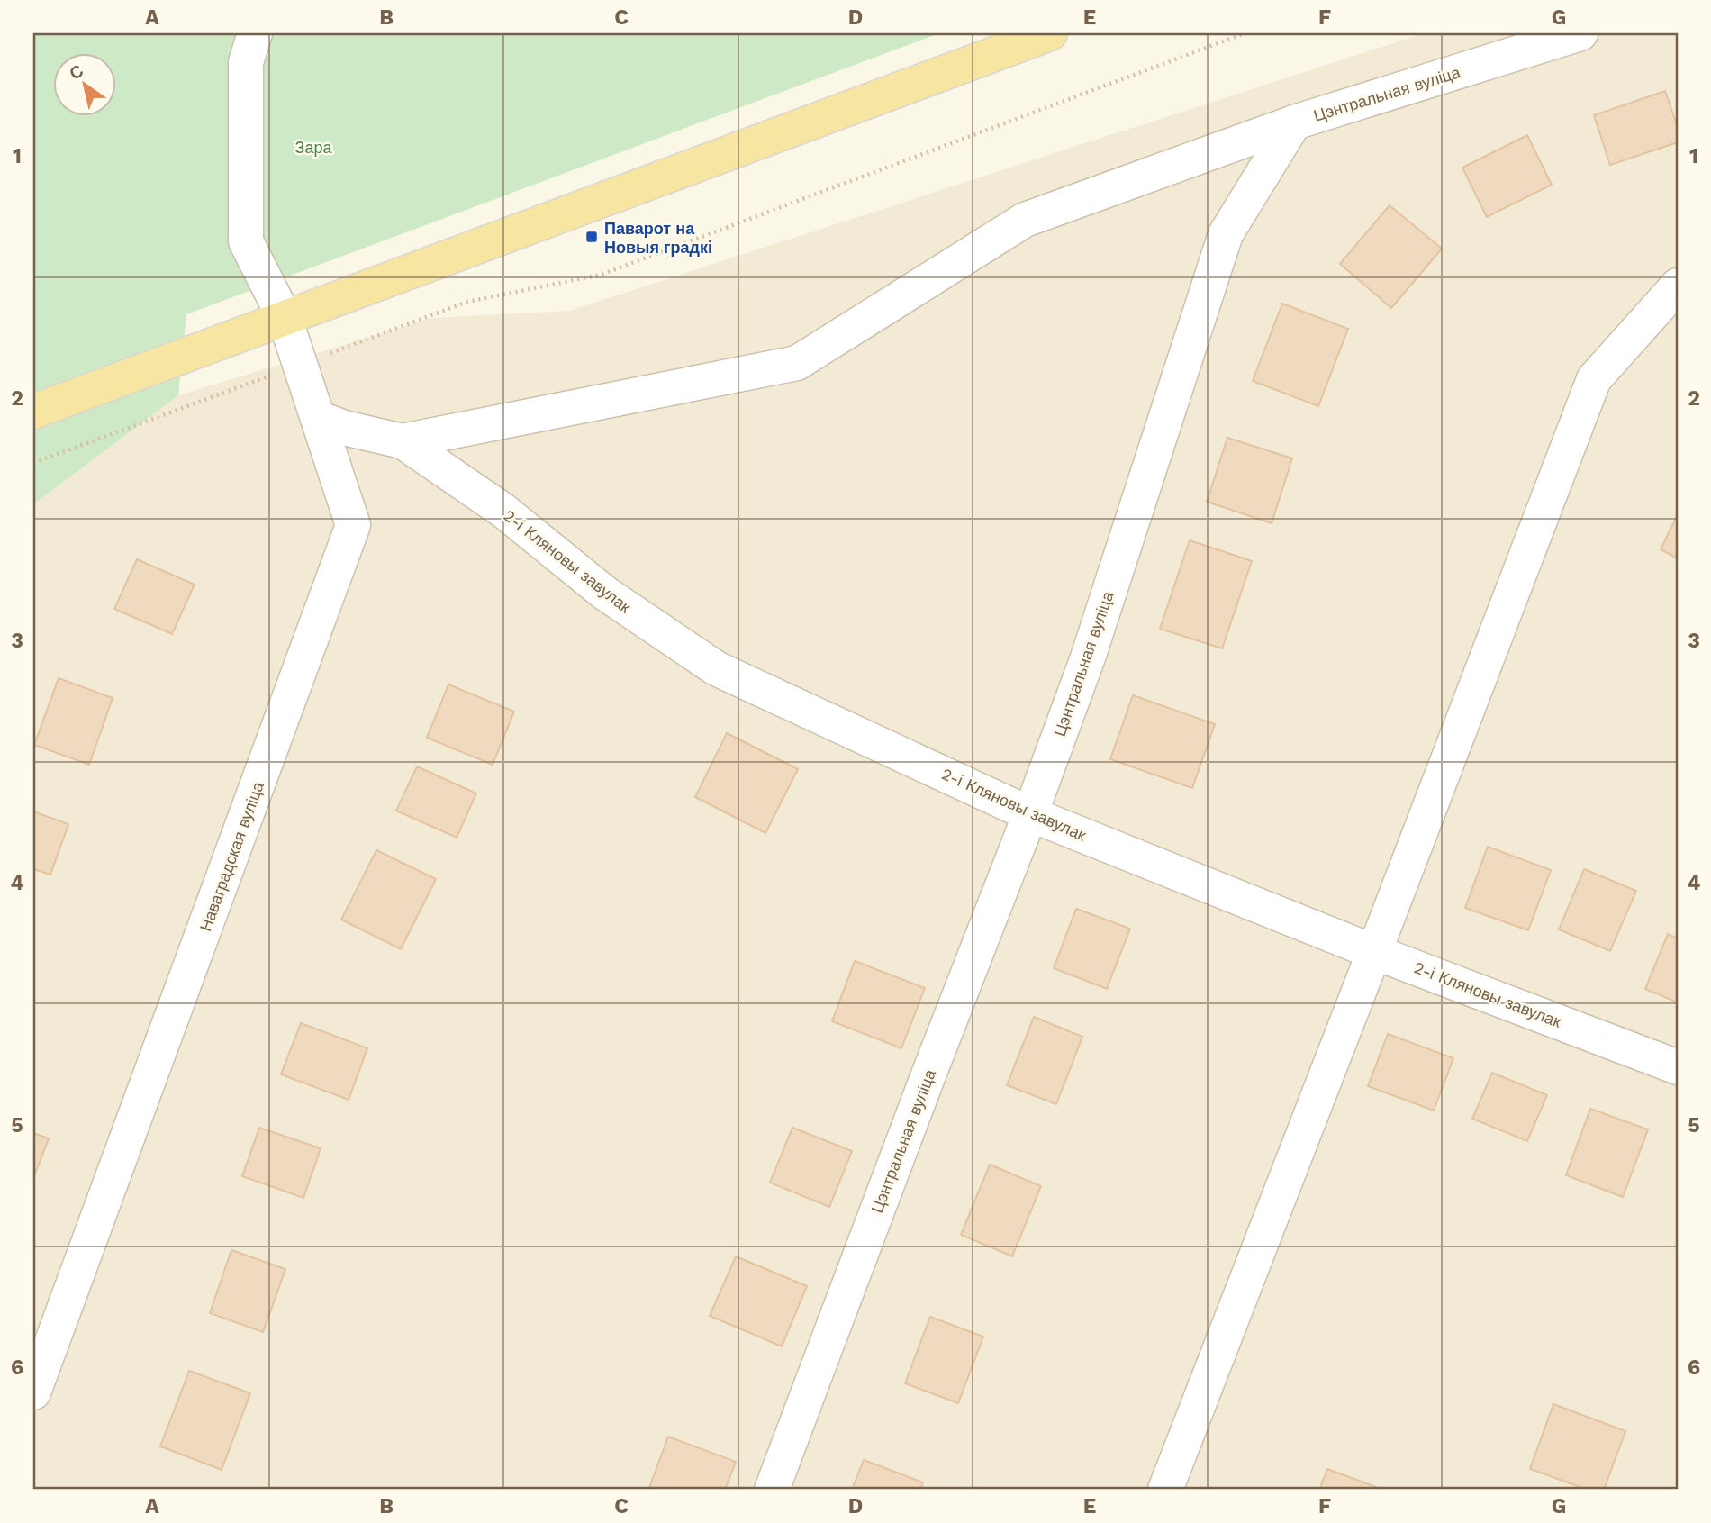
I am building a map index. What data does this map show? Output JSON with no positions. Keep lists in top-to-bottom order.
{
  "streets": {
    "street": ["Цэнтральная вуліца", "2-і Кляновы завулак", "Наваградская вуліца"]
  },
  "crossings": [
    ["Цэнтральная вуліца", "2-і Кляновы завулак"]
  ],
  "parks": ["Зара"],
  "places": {
    "transit": ["Паварот на Новыя градкі"]
  },
  "north": "top left",
  "grid": {
    "columns": [
      "A",
      "B",
      "C",
      "D",
      "E",
      "F",
      "G"
    ],
    "rows": [
      "1",
      "2",
      "3",
      "4",
      "5",
      "6"
    ]
  }
}
